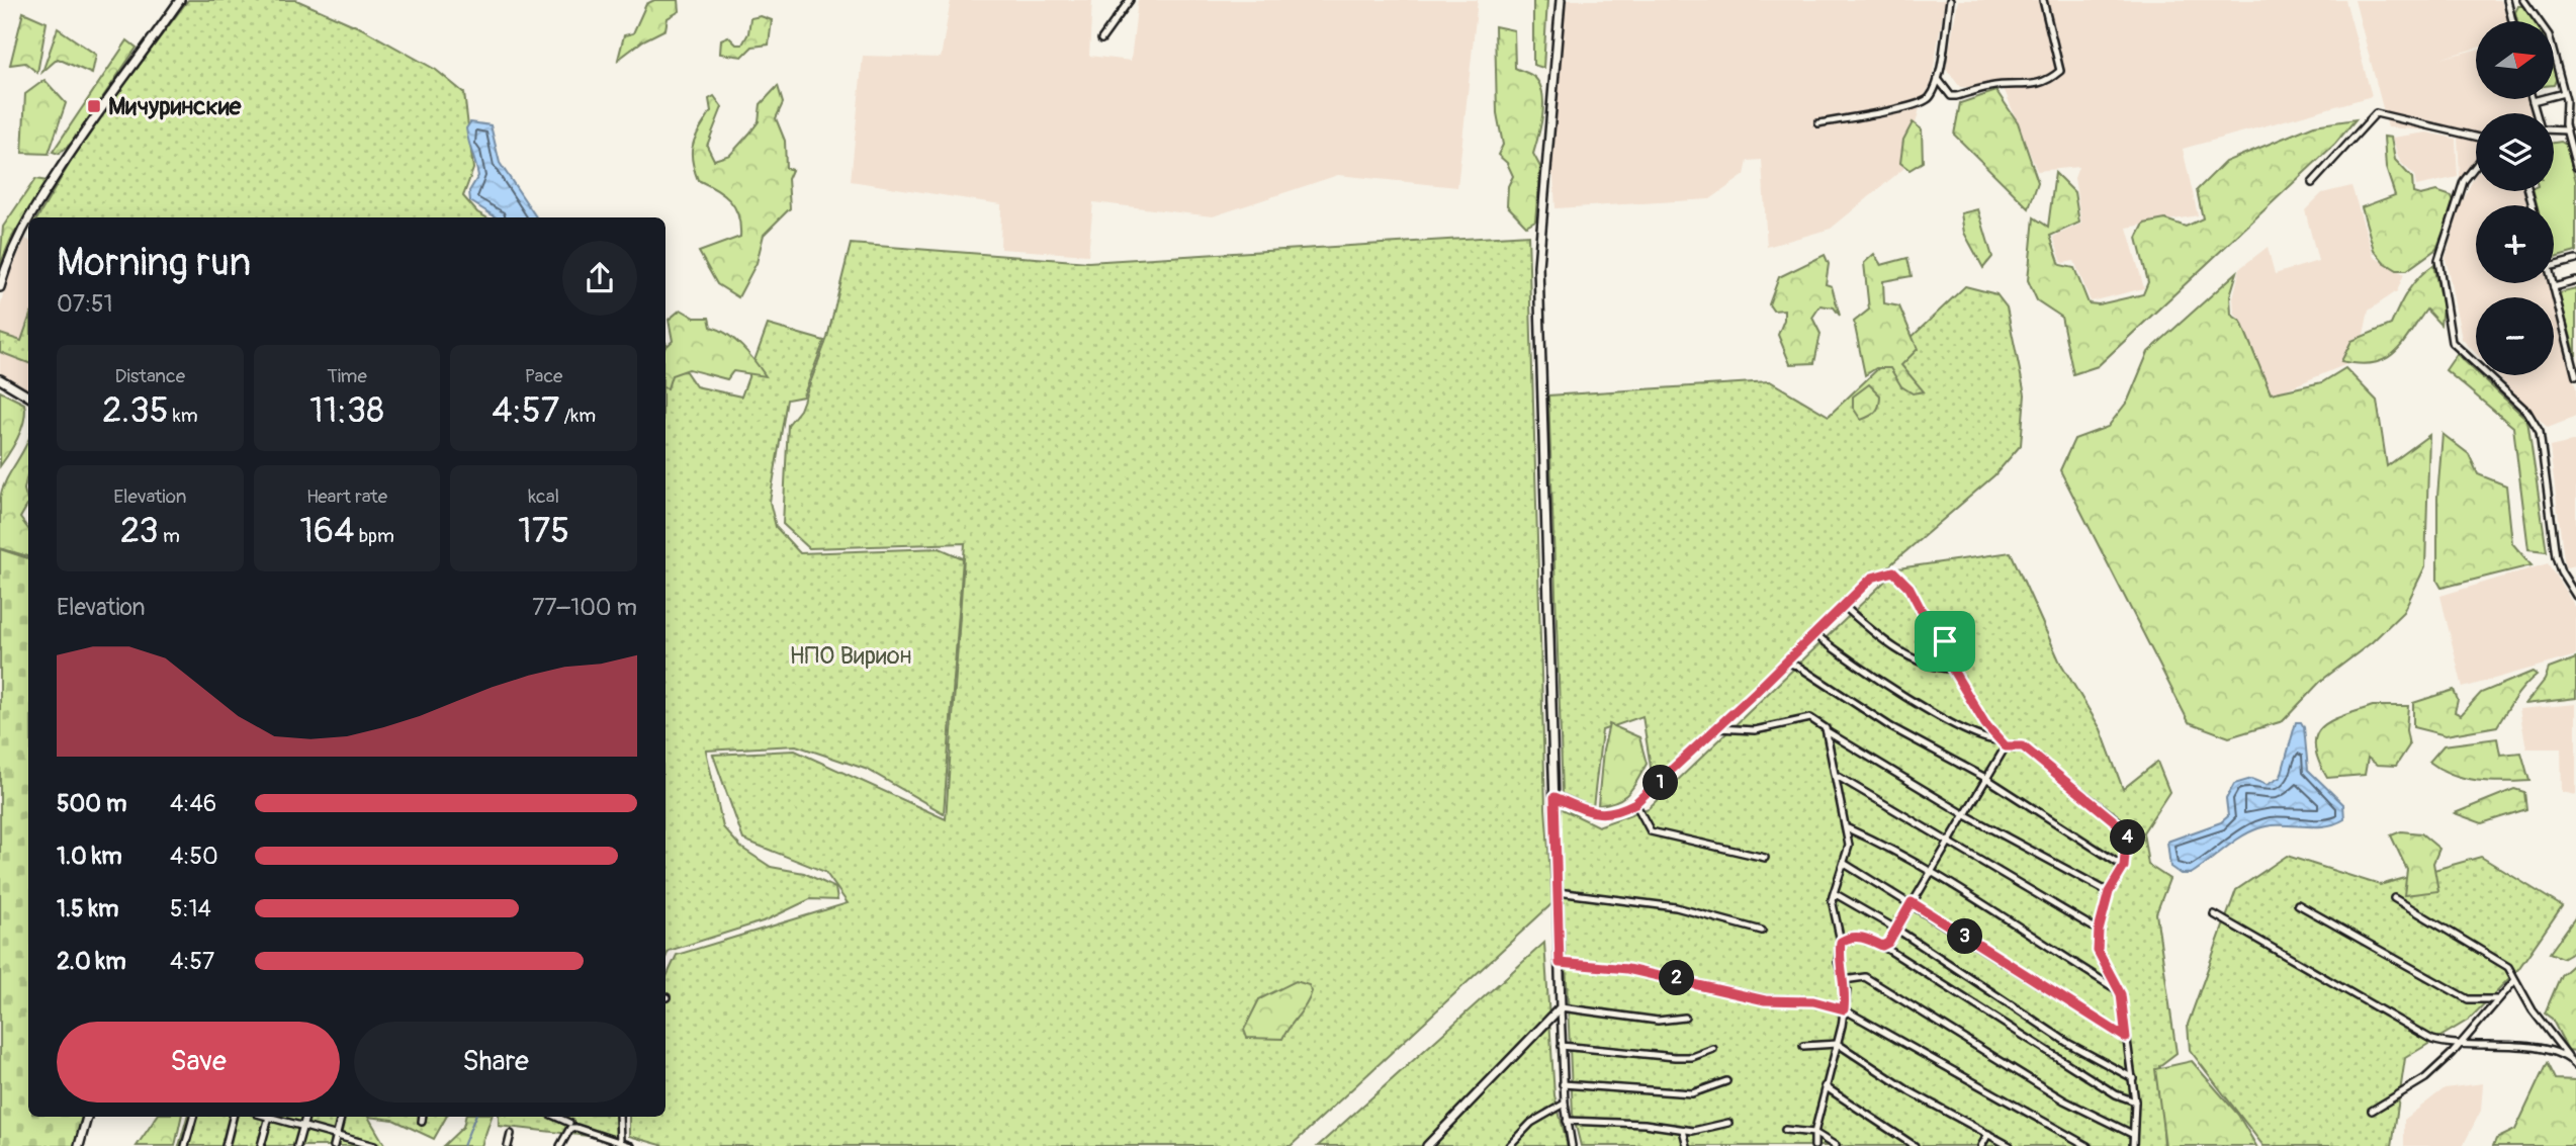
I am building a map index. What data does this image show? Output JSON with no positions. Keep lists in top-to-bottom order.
{
  "parks": ["НПО Вирион"],
  "places": {
    "transit": ["Мичуринские"]
  },
  "north": "right",
  "page": {
    "map_buttons": ["+", "−"],
    "heading": ["Morning run", "07:51"],
    "stats": [
      ["Distance", "2.35 km"],
      ["Time", "11:38"],
      ["Pace", "4:57 /km"],
      ["Elevation", "23 m"],
      ["Heart rate", "164 bpm"],
      ["kcal", "175"]
    ],
    "chart": ["Elevation", "77–100 m"],
    "pins": [
      "1",
      "4",
      "3",
      "2"
    ],
    "list": [
      {
        "name": "500 m",
        "note": "4:46"
      },
      {
        "name": "1.0 km",
        "note": "4:50"
      },
      {
        "name": "1.5 km",
        "note": "5:14"
      },
      {
        "name": "2.0 km",
        "note": "4:57"
      }
    ],
    "buttons": ["Save", "Share"]
  }
}
